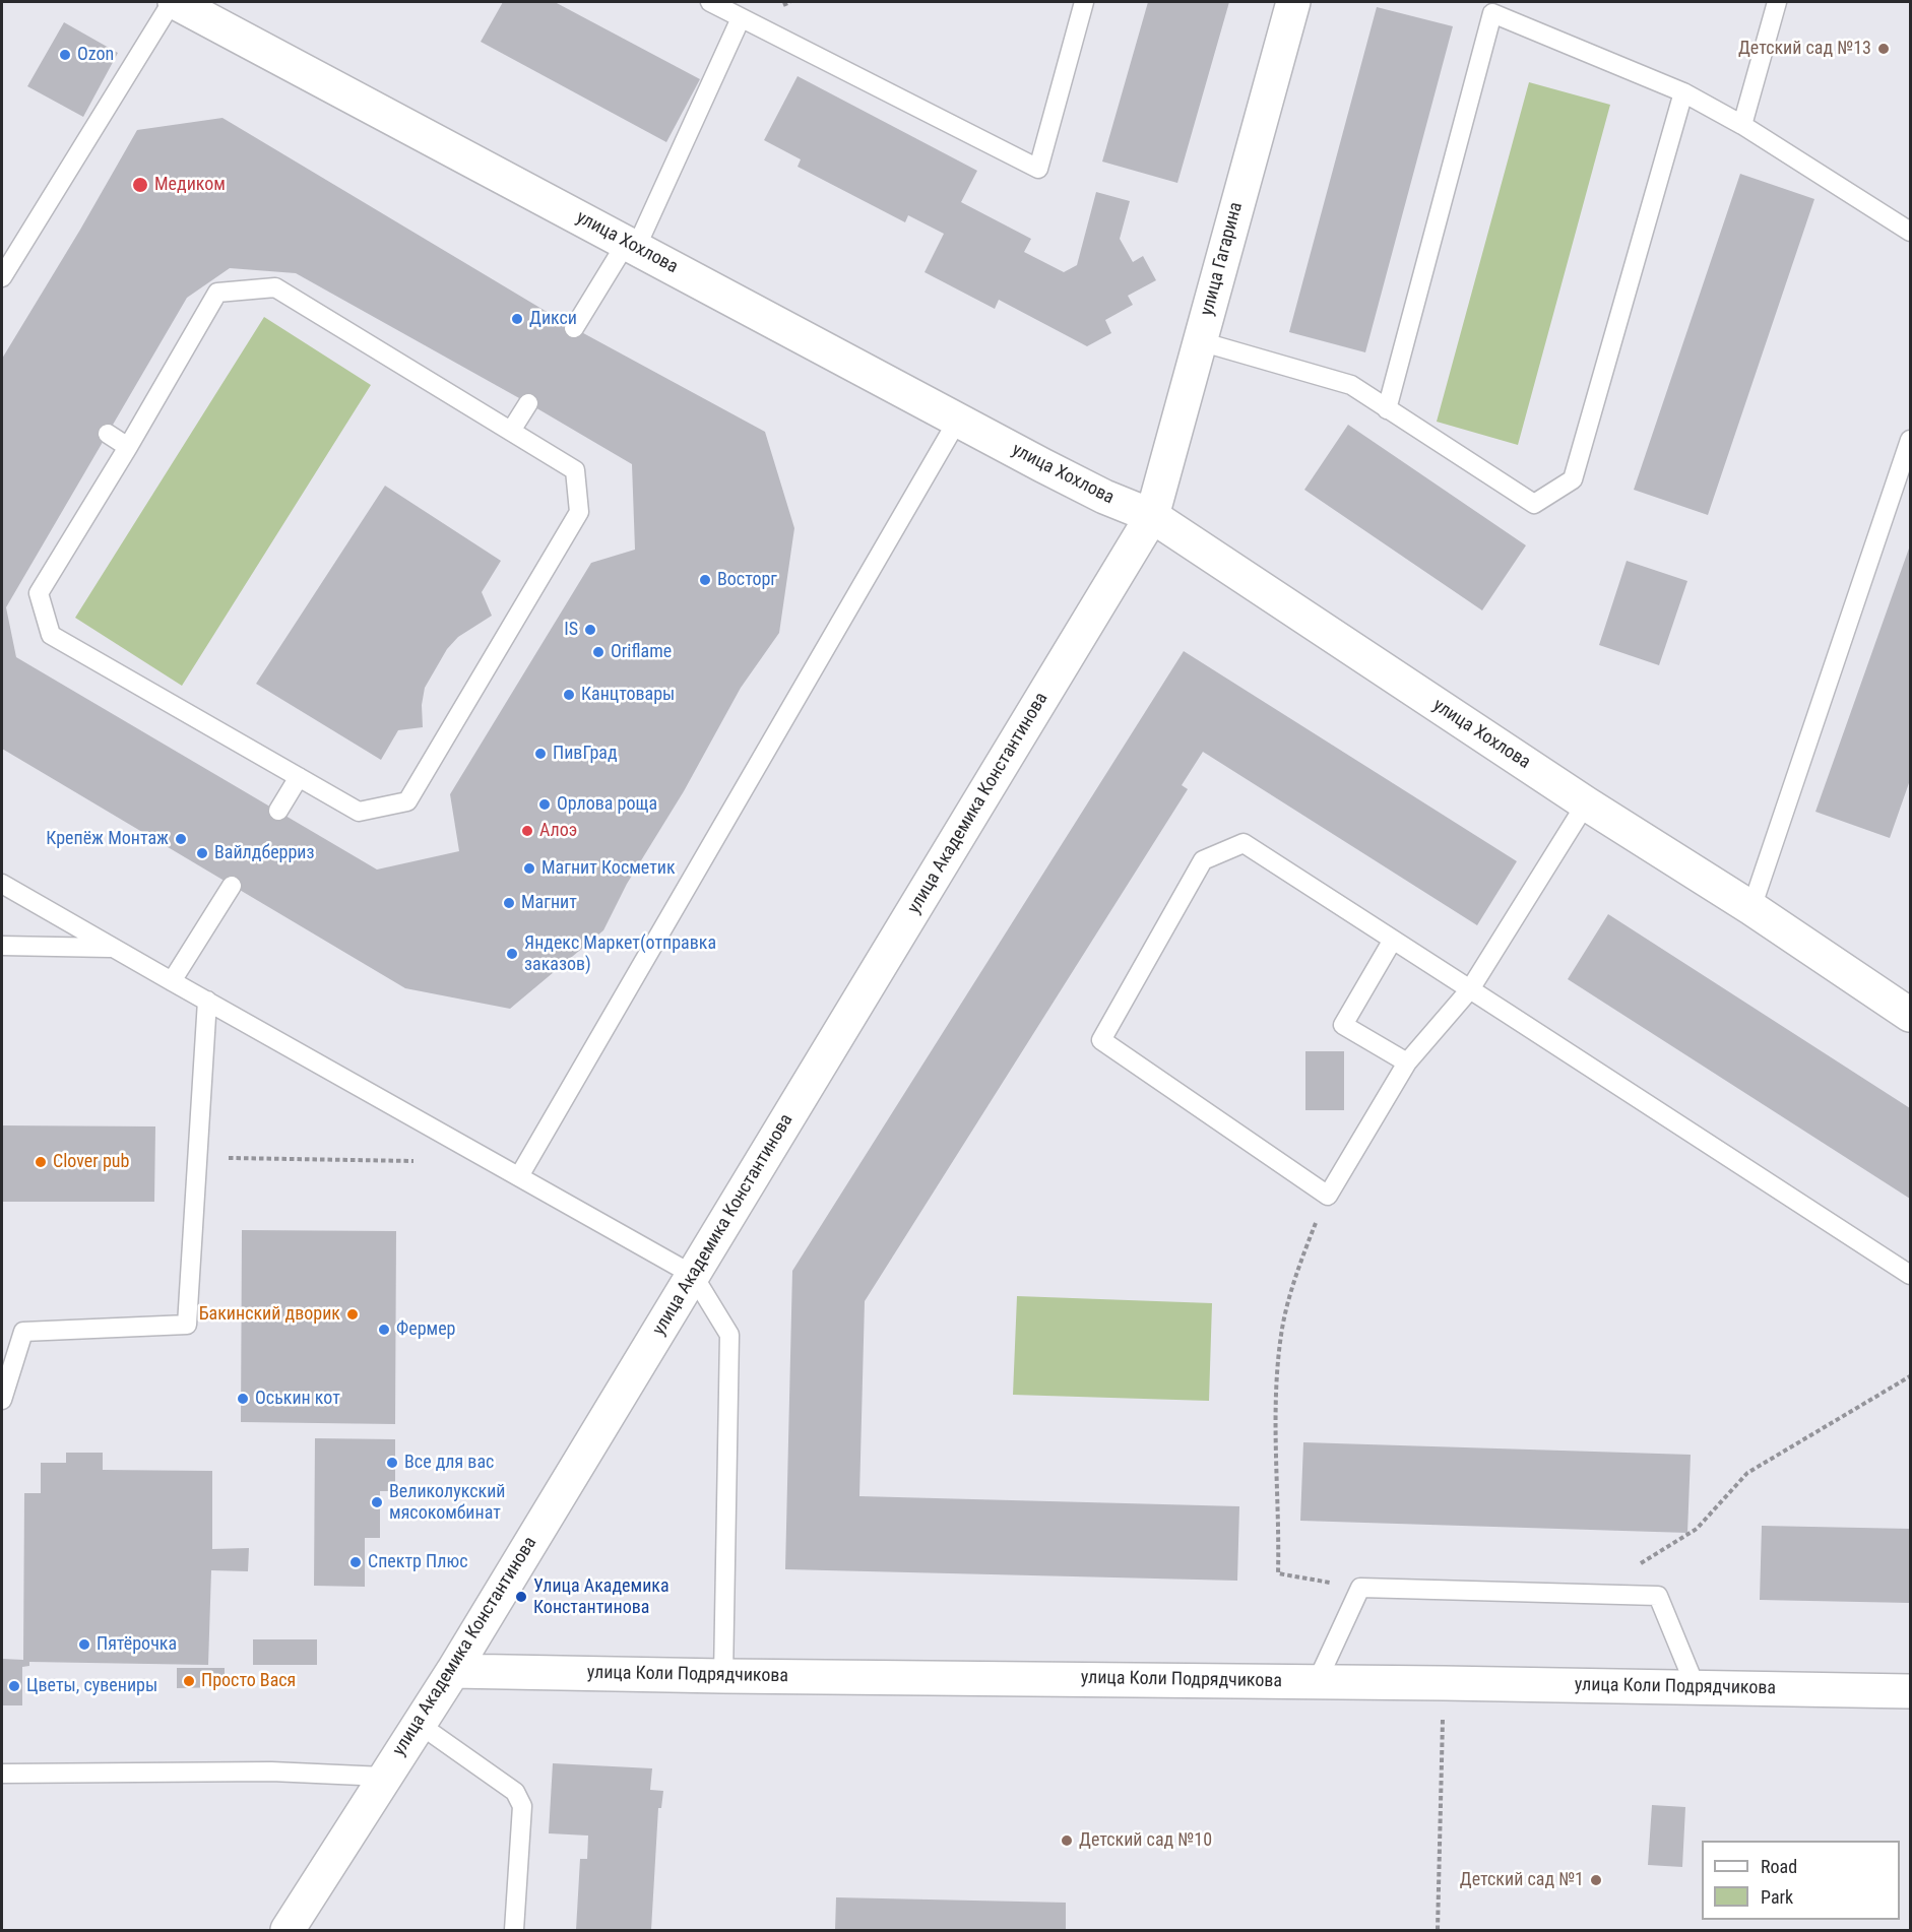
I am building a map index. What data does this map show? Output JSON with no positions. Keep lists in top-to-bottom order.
{
  "streets": {
    "street": [
      "улица Хохлова",
      "улица Гагарина",
      "улица Академика Константинова",
      "улица Коли Подрядчикова"
    ]
  },
  "crossings": [
    ["улица Хохлова", "улица Гагарина"],
    ["улица Хохлова", "улица Академика Константинова"],
    ["улица Гагарина", "улица Академика Константинова"],
    ["улица Академика Константинова", "улица Коли Подрядчикова"]
  ],
  "places": [
    "Детский сад №13",
    "Ozon",
    "Медиком",
    "Дикси",
    "Восторг",
    "IS",
    "Oriflame",
    "Канцтовары",
    "ПивГрад",
    "Орлова роща",
    "Алоэ",
    "Крепёж Монтаж",
    "Вайлдберриз",
    "Магнит Косметик",
    "Магнит",
    "Яндекс Маркет(отправка заказов)",
    "Clover pub",
    "Бакинский дворик",
    "Фермер",
    "Оськин кот",
    "Все для вас",
    "Великолукский мясокомбинат",
    "Спектр Плюс",
    "Улица Академика Константинова",
    "Пятёрочка",
    "Просто Вася",
    "Цветы, сувениры",
    "Детский сад №10",
    "Детский сад №1"
  ],
  "legend": ["Road", "Park"]
}
